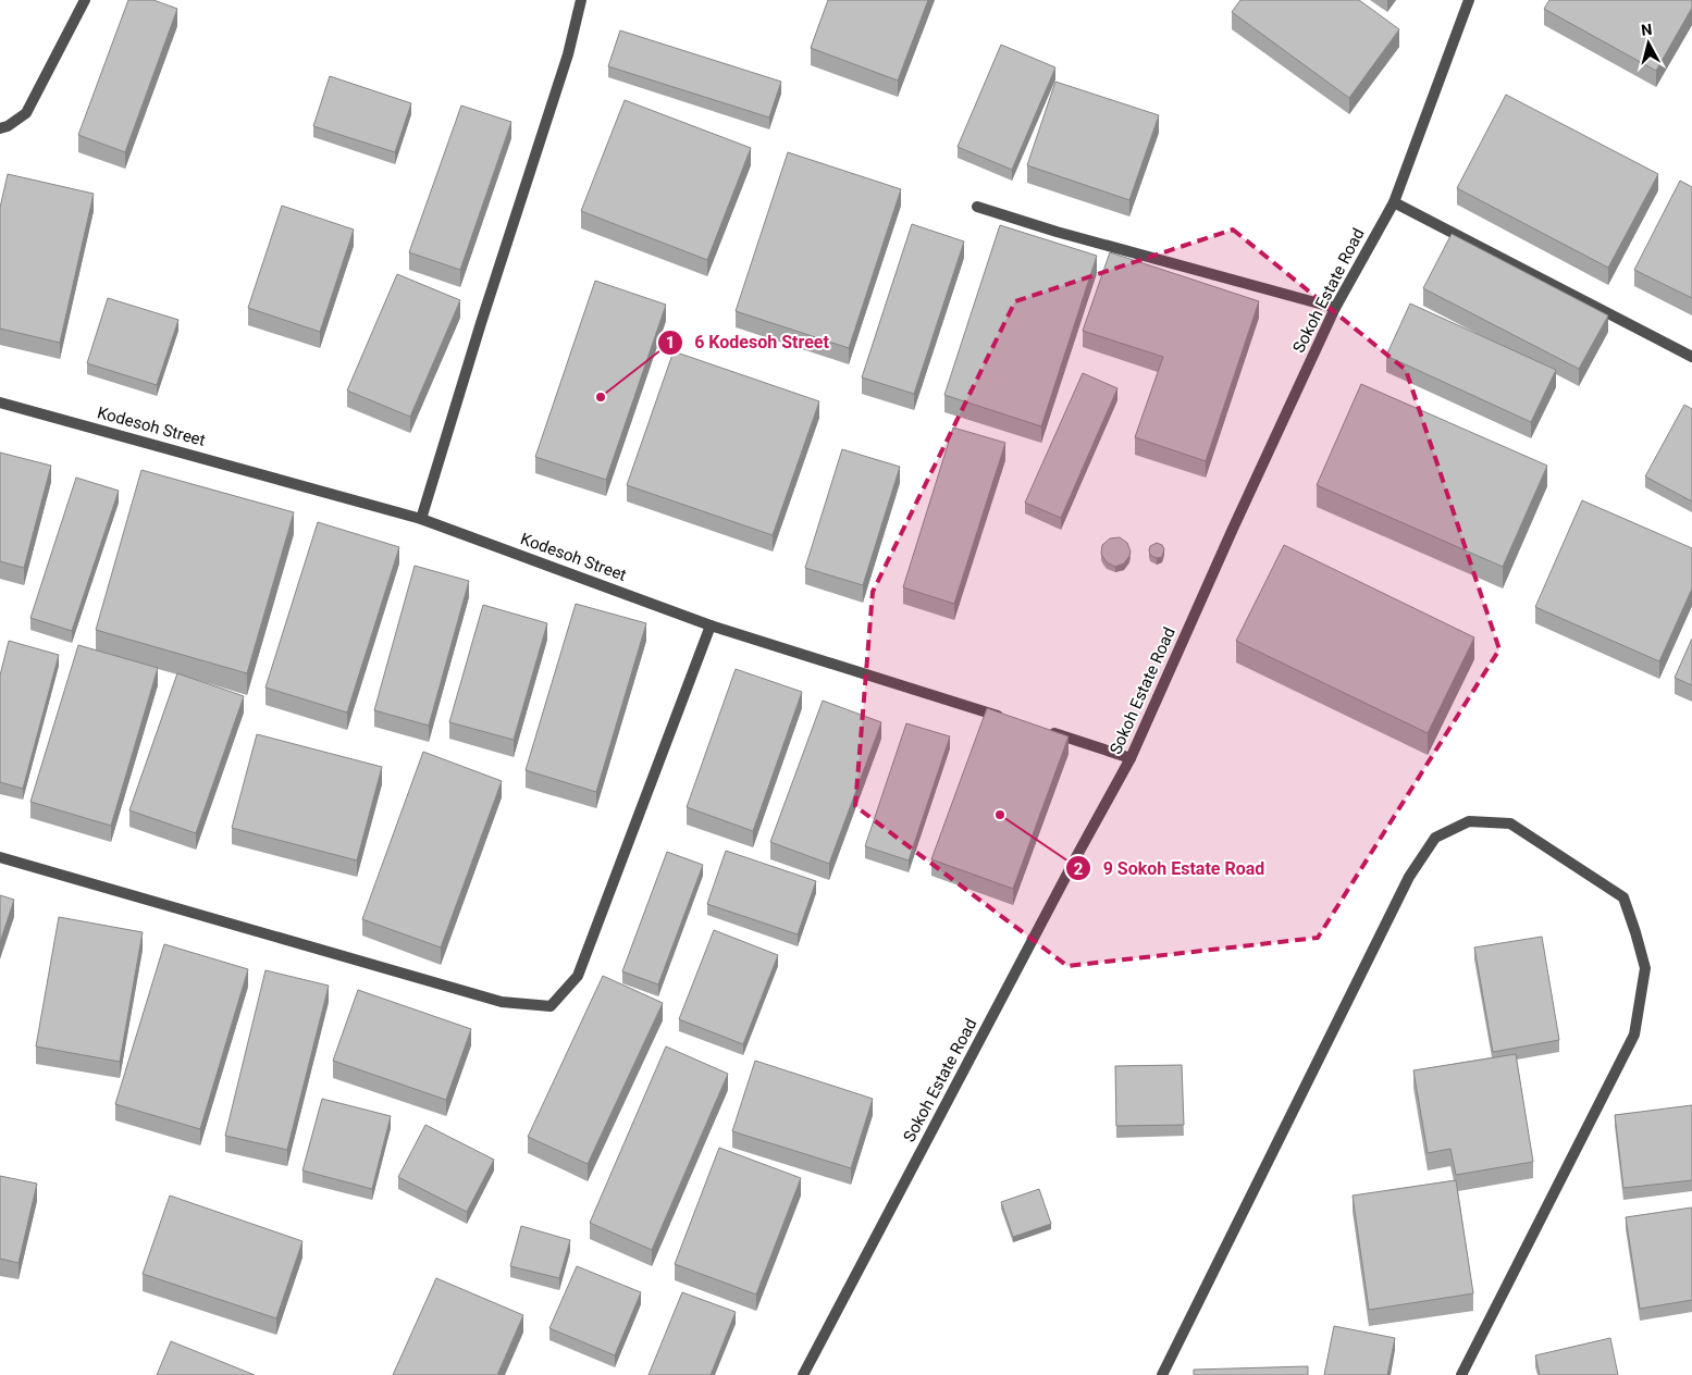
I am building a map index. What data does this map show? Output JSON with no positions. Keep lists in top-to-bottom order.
{
  "streets": {
    "street": ["Sokoh Estate Road", "Kodesoh Street"]
  },
  "places": ["6 Kodesoh Street", "9 Sokoh Estate Road"],
  "north": "top"
}
